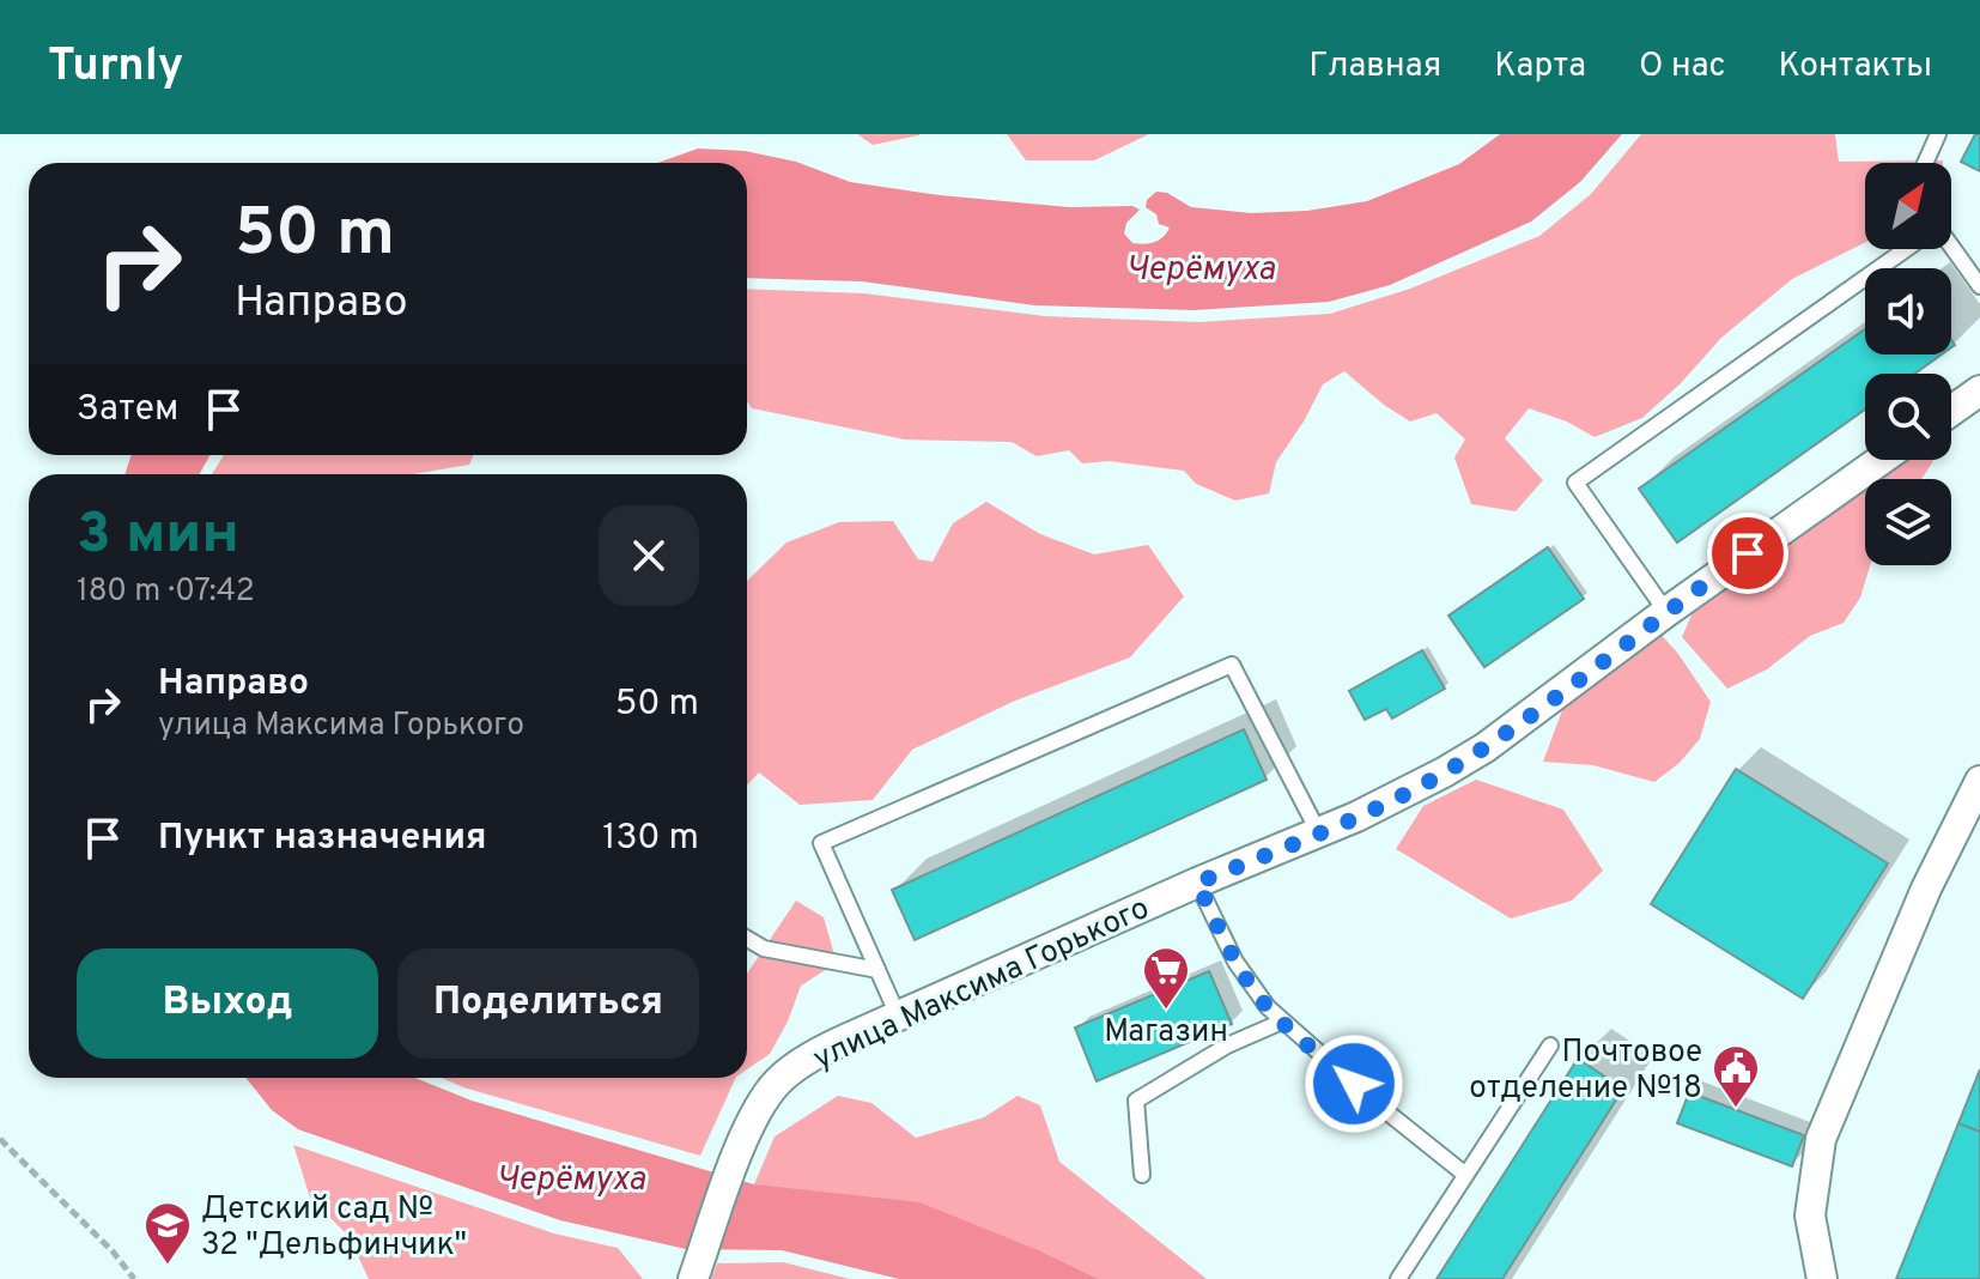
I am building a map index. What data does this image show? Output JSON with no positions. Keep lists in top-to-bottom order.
{
  "streets": {
    "street": ["улица Максима Горького"]
  },
  "water": ["Черёмуха"],
  "places": {
    "supermarket": ["Магазин"],
    "public building": ["Почтовое отделение №18"],
    "school or university": ["Детский сад № 32 \"Дельфинчик\""]
  },
  "north": "top right",
  "page": {
    "header": "Turnly",
    "nav": [
      "Главная",
      "Карта",
      "О нас",
      "Контакты"
    ],
    "turn": ["50 m", "Направо"],
    "then": "Затем",
    "heading": ["3 мин", "180 m · 07:42"],
    "list": [
      {
        "name": "Направо",
        "note": "улица Максима Горького",
        "value": "50 m"
      },
      {
        "name": "Пункт назначения",
        "value": "130 m"
      }
    ],
    "buttons": ["Выход", "Поделиться"]
  }
}
